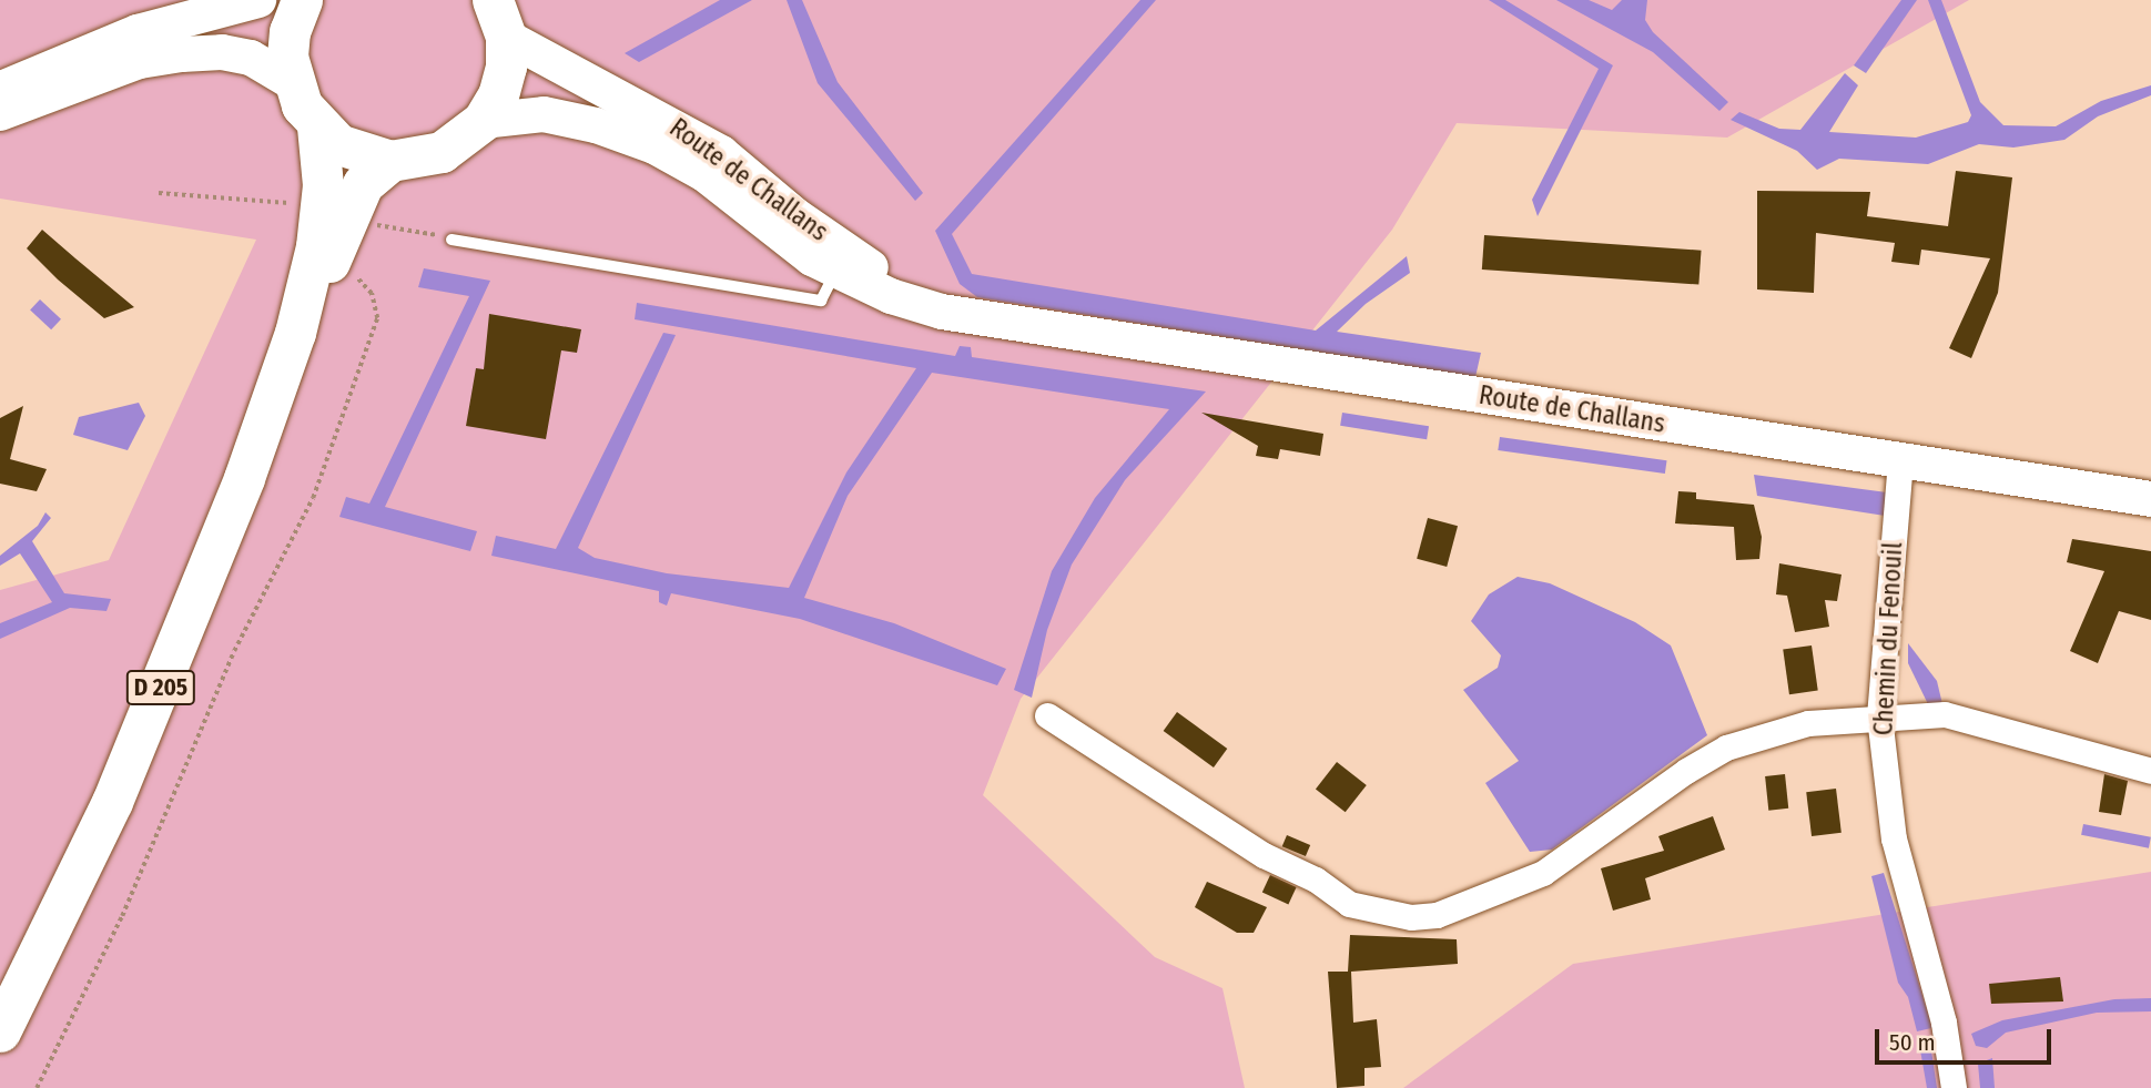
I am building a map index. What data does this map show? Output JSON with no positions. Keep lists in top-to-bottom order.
{
  "streets": {
    "main road": ["Route de Challans", "D 205"],
    "street": ["Chemin du Fenouil"]
  },
  "crossings": [
    ["Route de Challans", "Chemin du Fenouil"]
  ],
  "scale_bar": "50 m"
}
